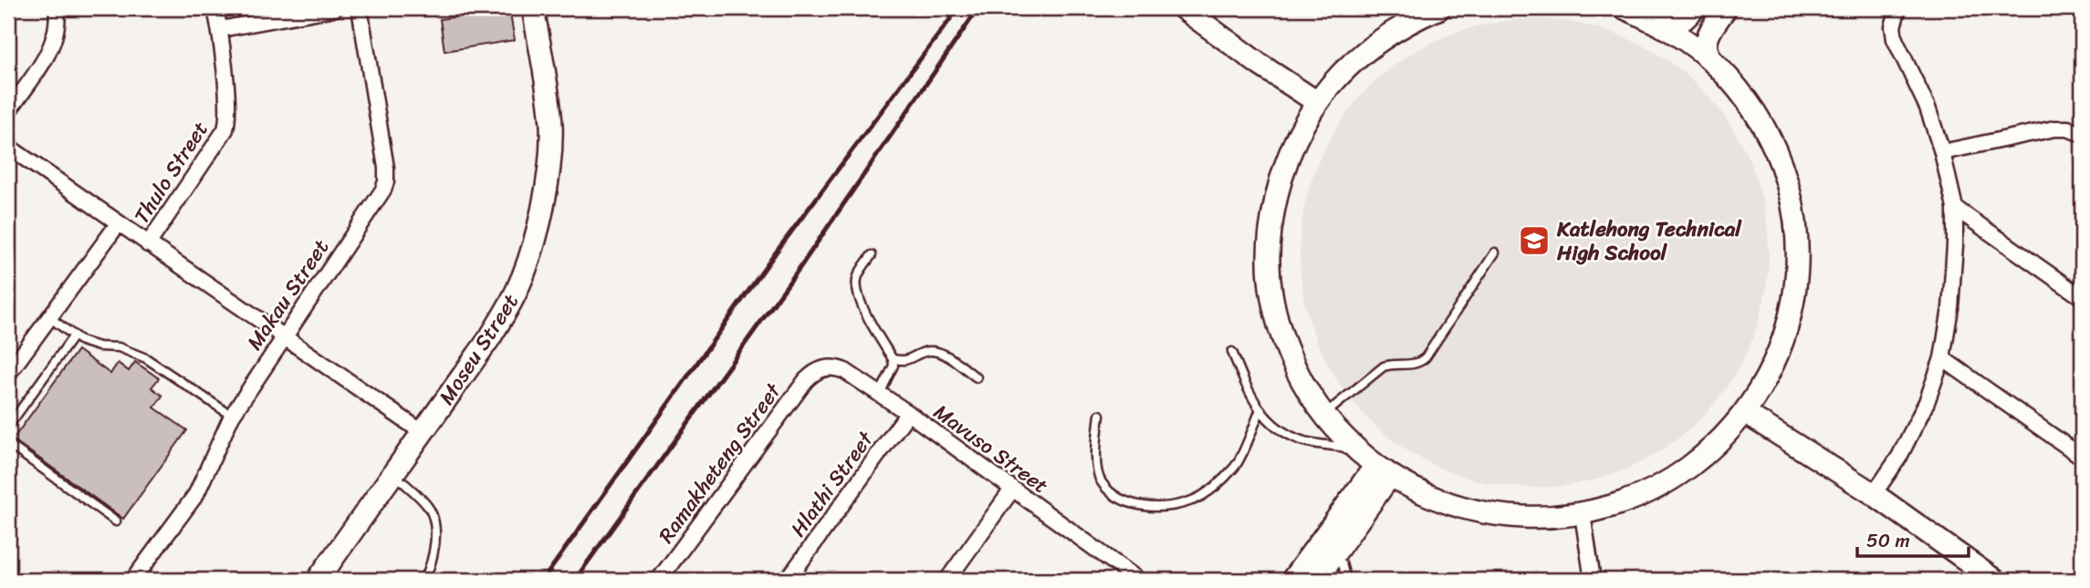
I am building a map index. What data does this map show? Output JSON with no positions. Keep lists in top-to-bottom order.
{
  "streets": {
    "street": [
      "Thulo Street",
      "Makau Street",
      "Moseu Street",
      "Mavuso Street",
      "Ramakheteng Street",
      "Hlathi Street"
    ]
  },
  "crossings": [
    ["Mavuso Street", "Ramakheteng Street"],
    ["Mavuso Street", "Hlathi Street"]
  ],
  "places": {
    "school or university": ["Katlehong Technical High School"]
  },
  "scale_bar": "50 m"
}
